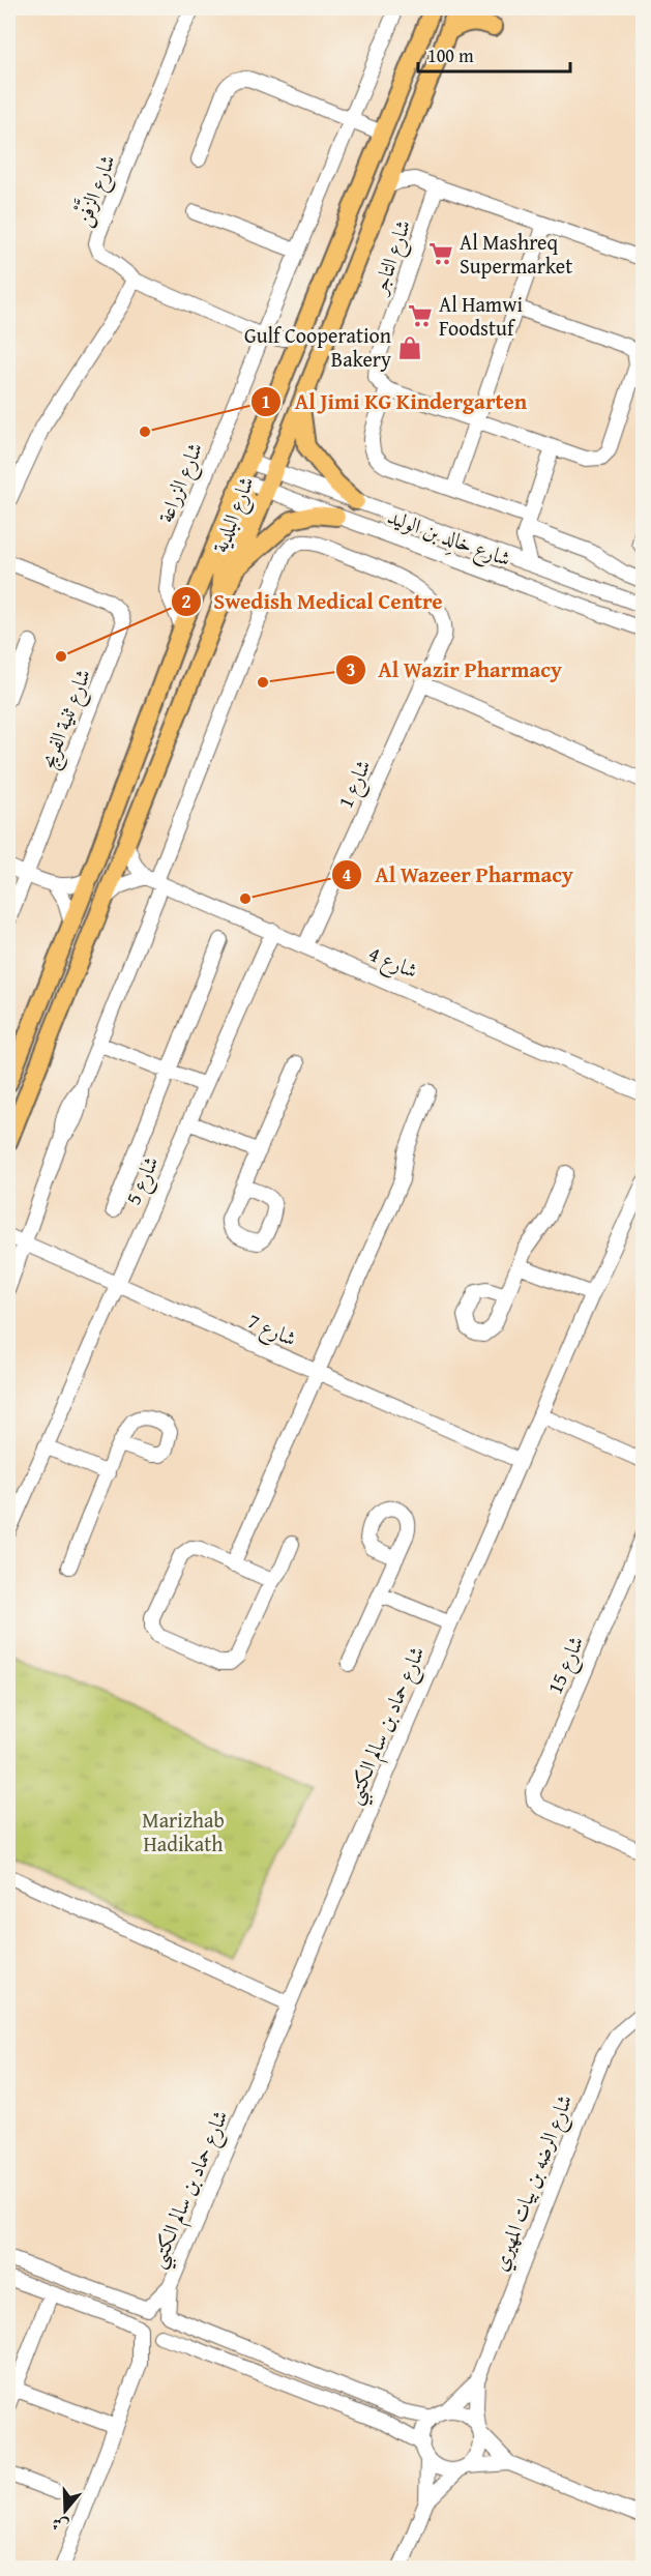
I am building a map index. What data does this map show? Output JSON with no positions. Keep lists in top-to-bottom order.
{
  "streets": {
    "main road": ["شارع البلدية"],
    "street": [
      "شارع الزَّفْن",
      "شارع التاجر",
      "شارع الزراعة",
      "شارع خالِد بن الوليد",
      "شارع ثنية الفريج",
      "شارع 1",
      "شارع 4",
      "شارع 5",
      "شارع 7",
      "شارع 15",
      "شارع حماد بن سالم الكتبي",
      "شارع الرضه بن بيات المهيري"
    ]
  },
  "crossings": [
    ["شارع الزَّفْن", "شارع الزراعة"],
    ["شارع الزَّفْن", "شارع البلدية"],
    ["شارع الزراعة", "شارع البلدية"],
    ["شارع البلدية", "شارع خالِد بن الوليد"],
    ["شارع 1", "شارع 4"],
    ["شارع 4", "شارع 5"],
    ["شارع 5", "شارع 7"],
    ["شارع 7", "شارع حماد بن سالم الكتبي"]
  ],
  "parks": ["Marizhab Hadikath"],
  "places": {
    "supermarket": ["Al Mashreq Supermarket", "Al Hamwi Foodstuf"],
    "shop": ["Gulf Cooperation Bakery"],
    "other": [
      "Al Jimi KG Kindergarten",
      "Swedish Medical Centre",
      "Al Wazir Pharmacy",
      "Al Wazeer Pharmacy"
    ]
  },
  "scale_bar": "100 m",
  "north": "bottom"
}
